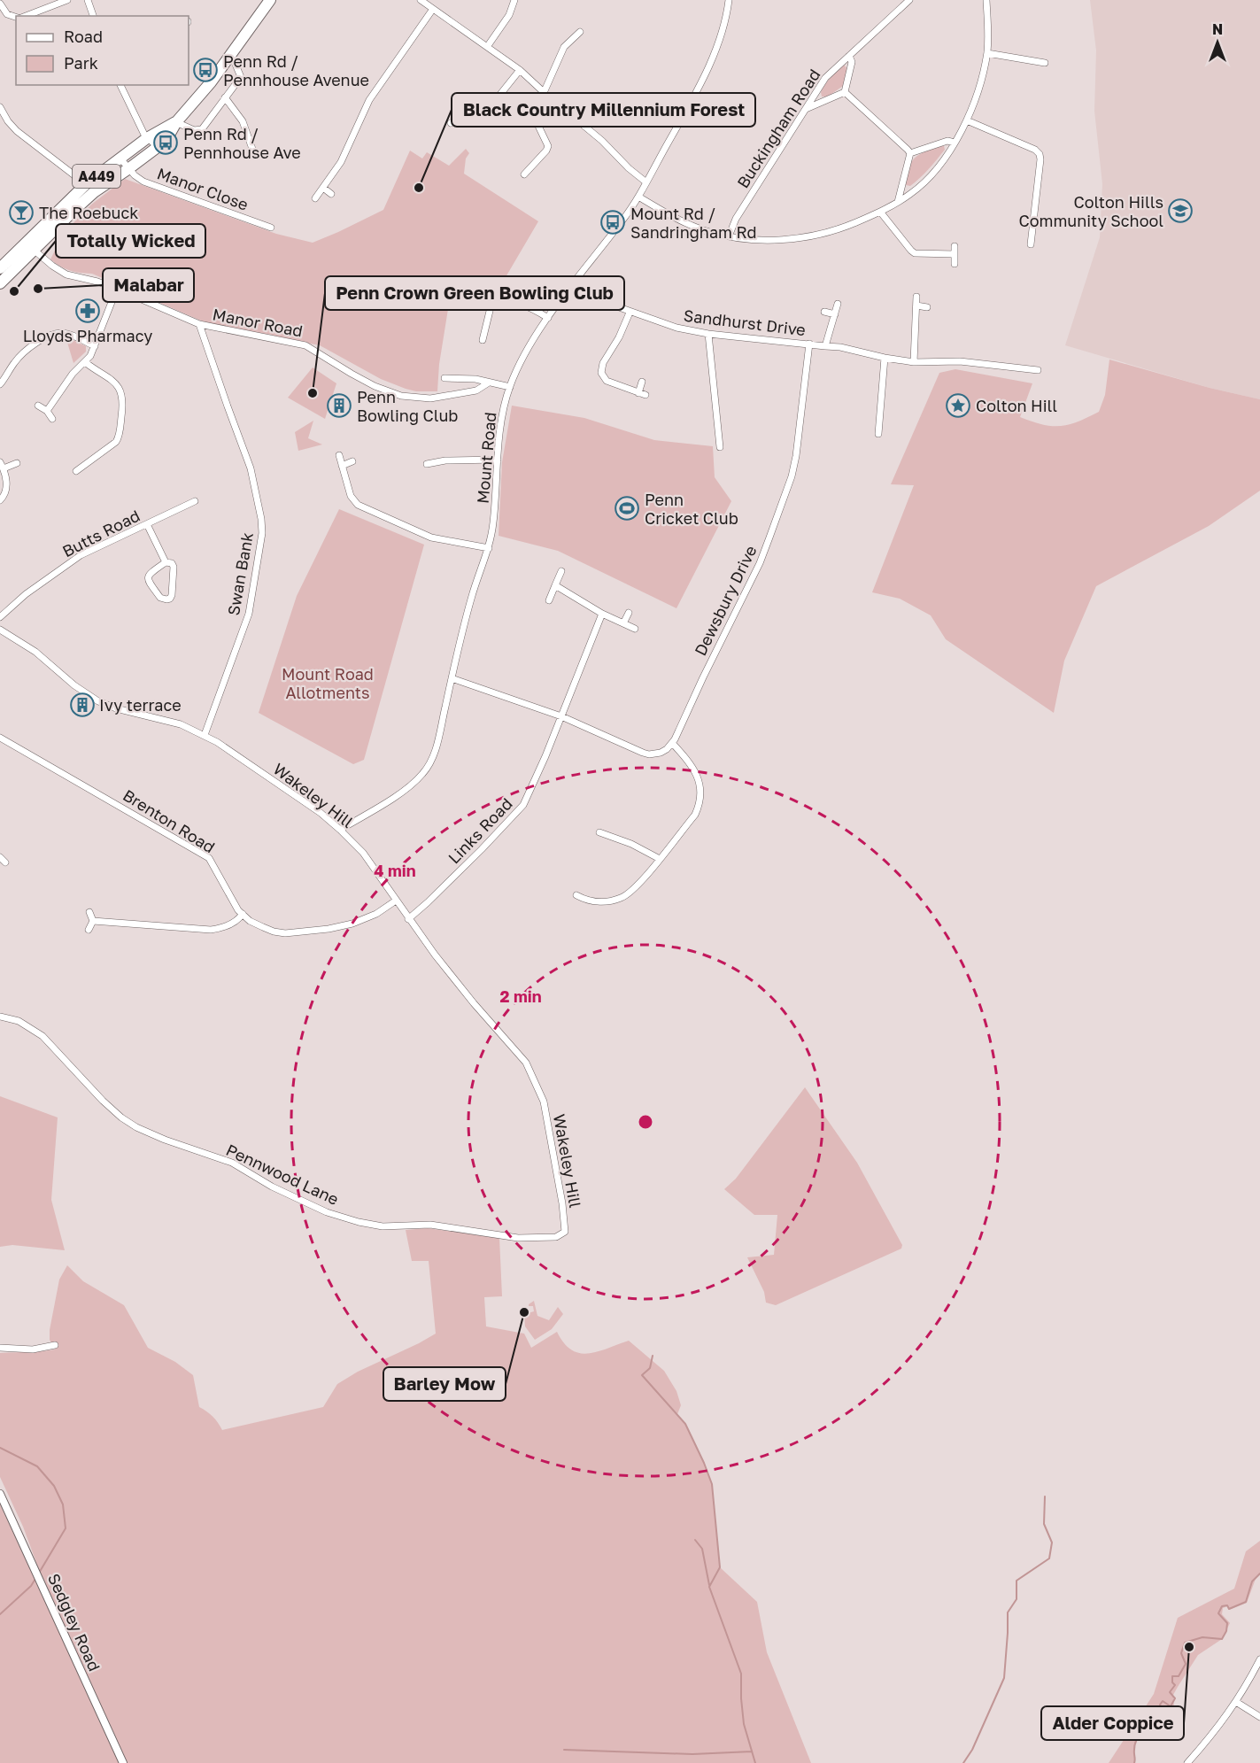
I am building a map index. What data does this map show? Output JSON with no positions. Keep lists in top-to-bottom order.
{
  "streets": {
    "highway": ["A449"],
    "street": [
      "Buckingham Road",
      "Manor Close",
      "Manor Road",
      "Sandhurst Drive",
      "Mount Road",
      "Butts Road",
      "Swan Bank",
      "Dewsbury Drive",
      "Wakeley Hill",
      "Brenton Road",
      "Links Road",
      "Pennwood Lane",
      "Sedgley Road"
    ]
  },
  "crossings": [
    ["A449", "Manor Close"],
    ["A449", "Manor Road"],
    ["Manor Road", "Swan Bank"],
    ["Sandhurst Drive", "Mount Road"],
    ["Sandhurst Drive", "Dewsbury Drive"],
    ["Mount Road", "Wakeley Hill"],
    ["Swan Bank", "Wakeley Hill"],
    ["Wakeley Hill", "Brenton Road"],
    ["Wakeley Hill", "Links Road"],
    ["Wakeley Hill", "Pennwood Lane"]
  ],
  "parks": ["Mount Road Allotments"],
  "places": {
    "bus stop": ["Penn Rd / Pennhouse Avenue", "Penn Rd / Pennhouse Ave", "Mount Rd / Sandringham Rd"],
    "other": [
      "Black Country Millennium Forest",
      "Malabar",
      "Totally Wicked",
      "Penn Crown Green Bowling Club",
      "Barley Mow",
      "Alder Coppice"
    ],
    "school or university": ["Colton Hills Community School"],
    "bar": ["The Roebuck"],
    "pharmacy": ["Lloyds Pharmacy"],
    "building": ["Penn Bowling Club", "Ivy terrace"],
    "place": ["Colton Hill"],
    "sports": ["Penn Cricket Club"]
  },
  "legend": ["Road", "Park"],
  "north": "top",
  "rings": ["4 min", "2 min"]
}
